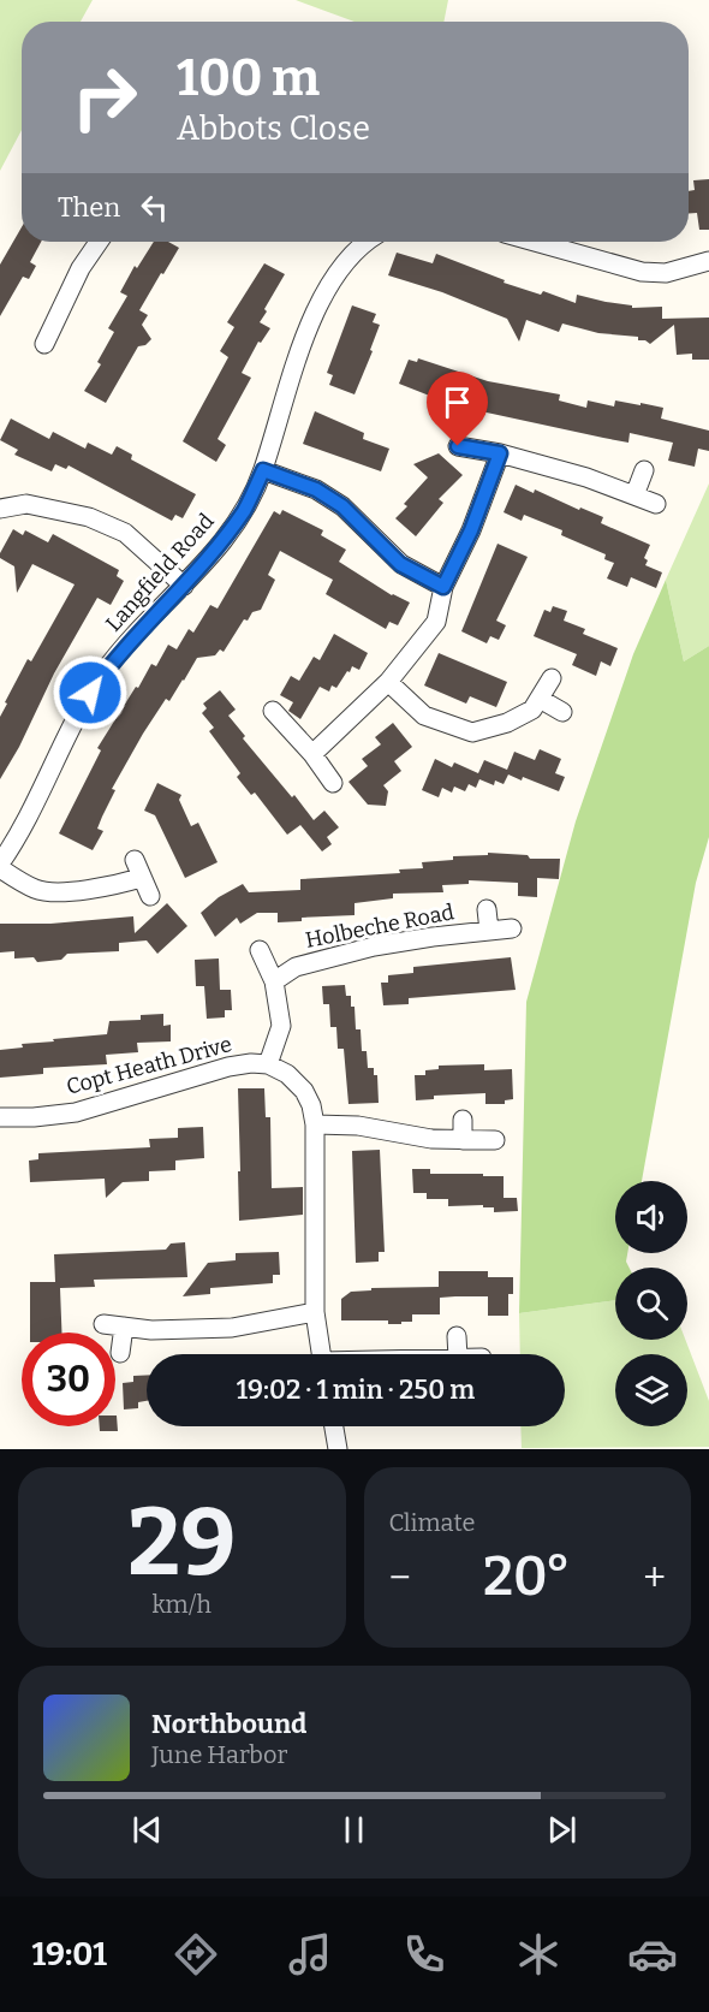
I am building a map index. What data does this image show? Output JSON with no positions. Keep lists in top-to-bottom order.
{
  "streets": {
    "street": ["Langfield Road", "Holbeche Road", "Copt Heath Drive"]
  },
  "page": {
    "turn": ["100 m", "Abbots Close"],
    "then": "Then",
    "limit": "30",
    "trip": "19:02 · 1 min · 250 m",
    "tile": [
      ["29", "km/h"],
      "Climate"
    ],
    "heat": ["−", "20°", "+"],
    "song": ["Northbound", "June Harbor"],
    "tabs": "19:01"
  }
}
